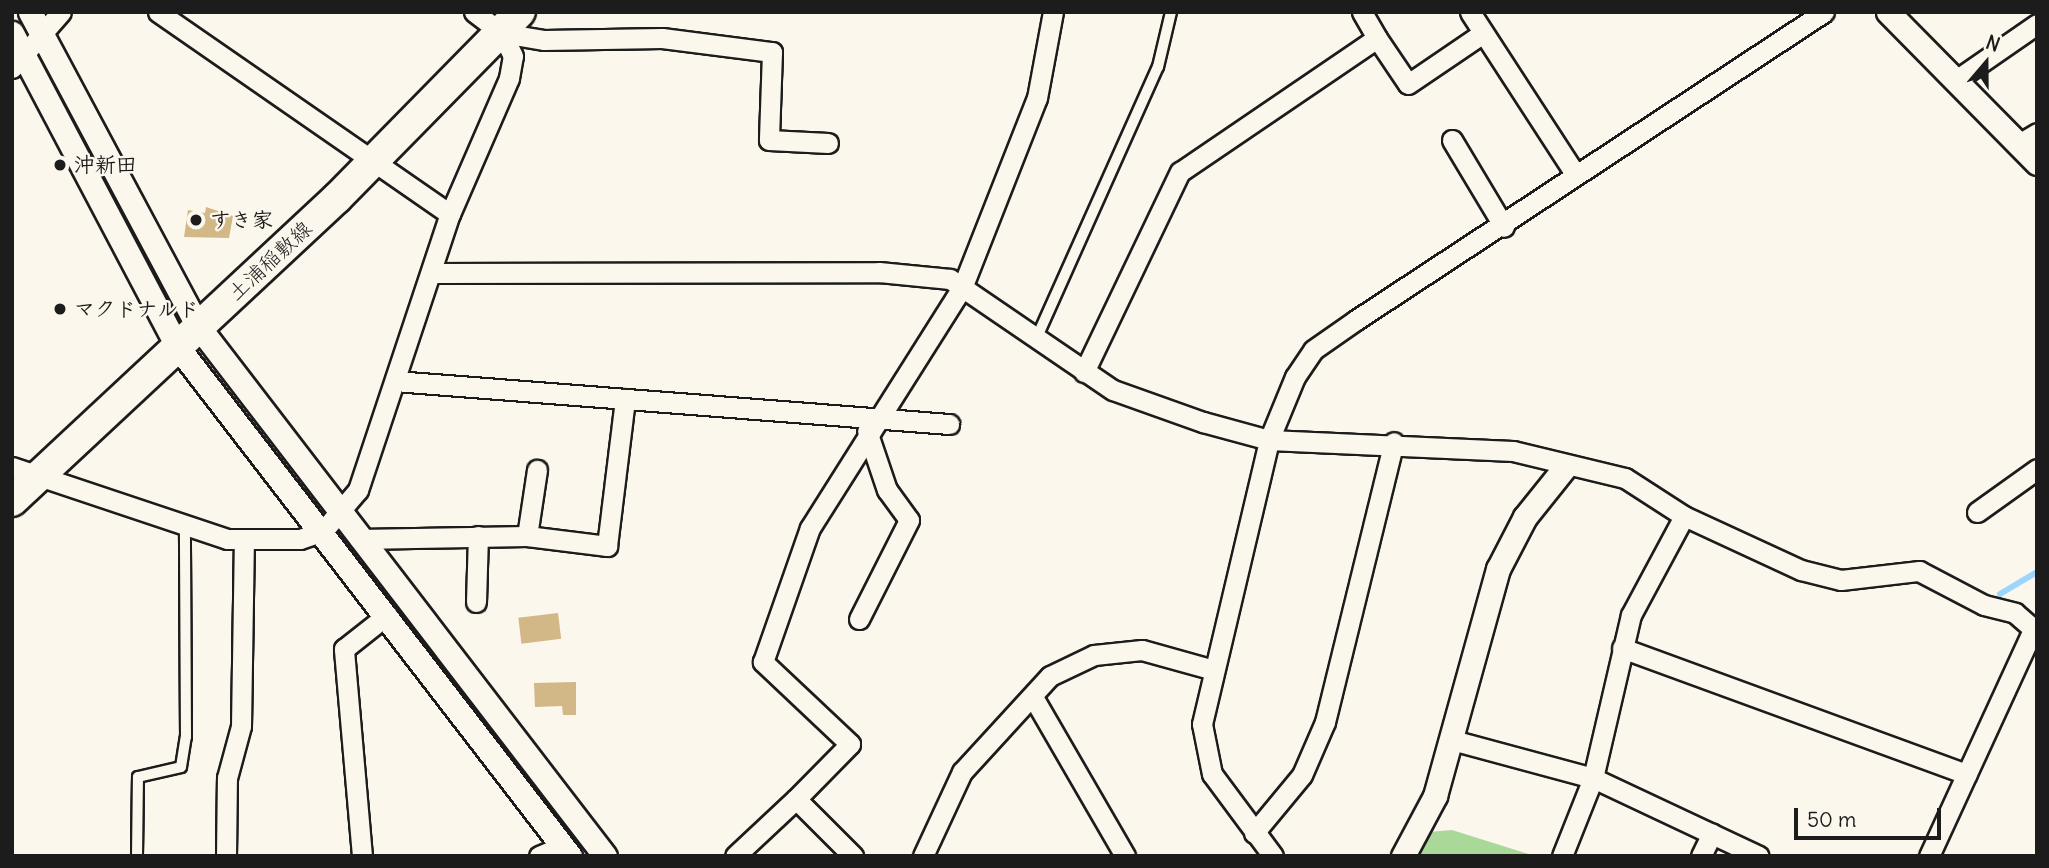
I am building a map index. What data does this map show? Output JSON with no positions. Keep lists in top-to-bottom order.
{
  "streets": {
    "main road": ["土浦稲敷線"]
  },
  "places": ["沖新田", "すき家", "マクドナルド"],
  "scale_bar": "50 m",
  "north": "top"
}
